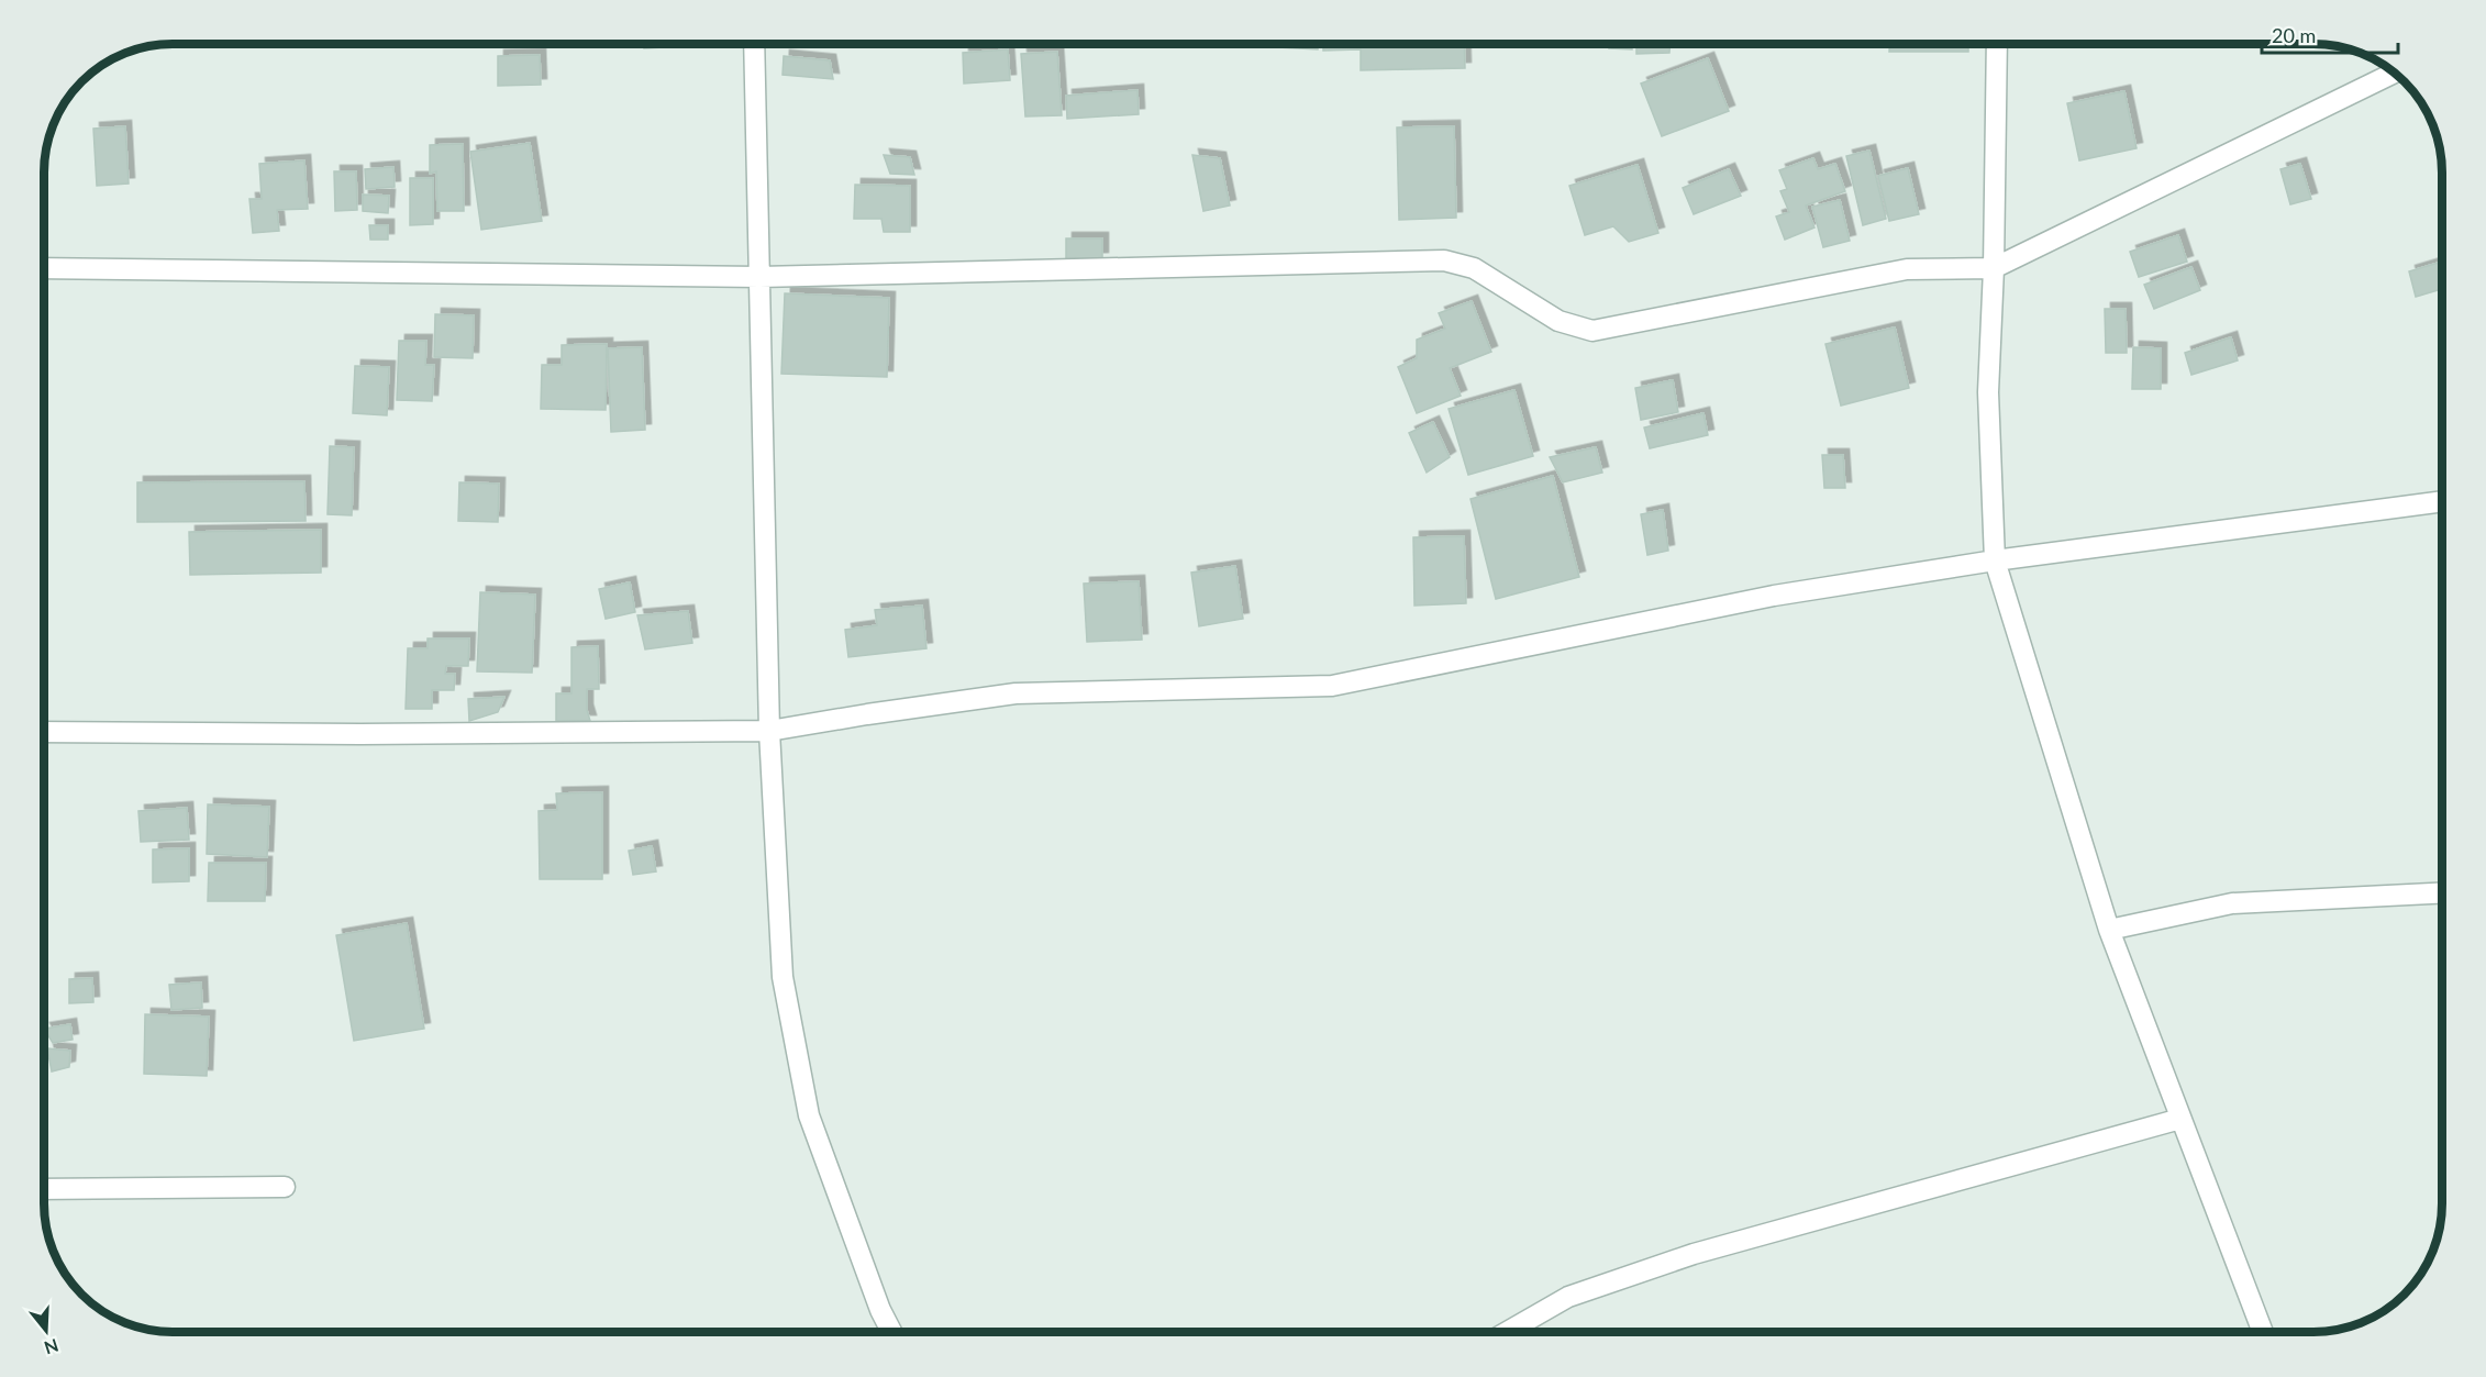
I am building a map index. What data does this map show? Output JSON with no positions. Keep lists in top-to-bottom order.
{
  "scale_bar": "20 m",
  "north": "bottom"
}
